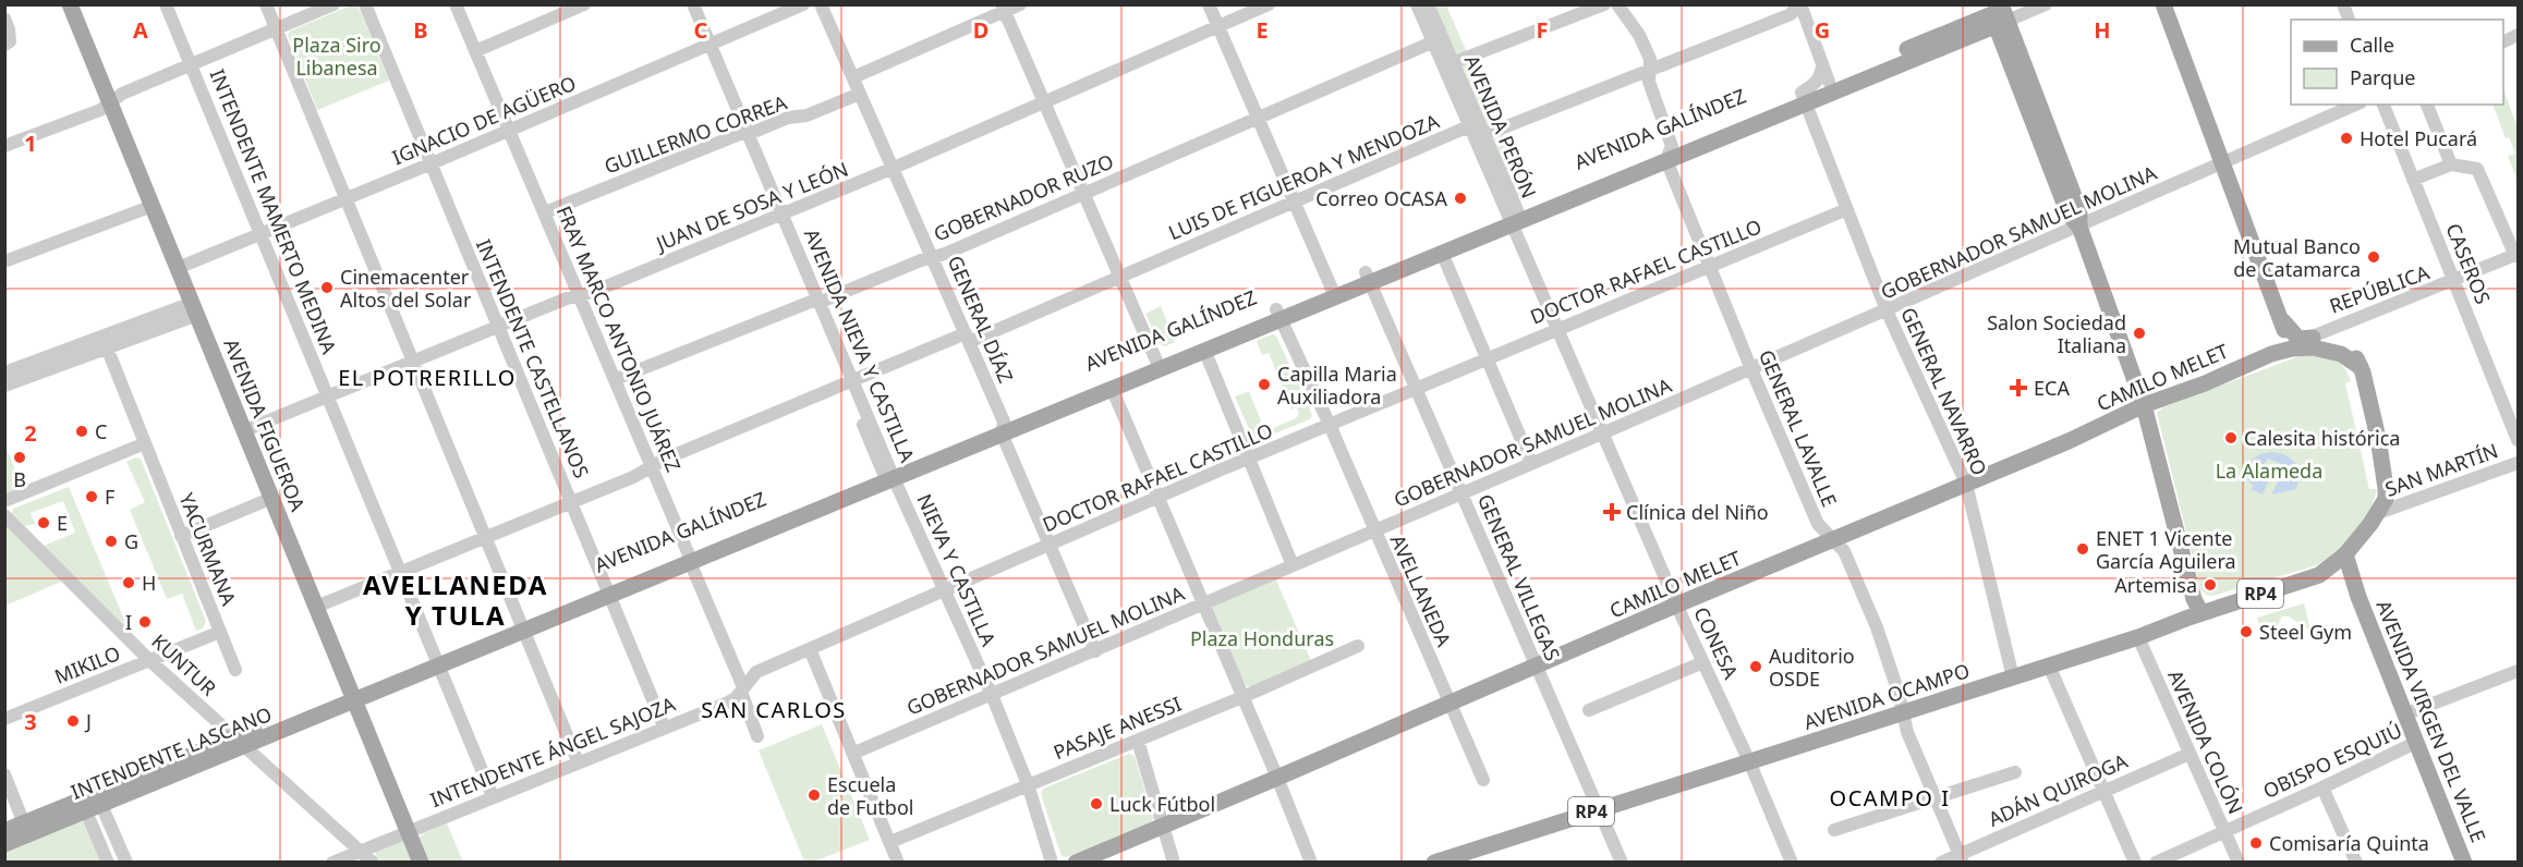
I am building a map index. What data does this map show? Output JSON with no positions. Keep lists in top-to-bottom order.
{
  "streets": {
    "main road": [
      "AVENIDA GALÍNDEZ",
      "CAMILO MELET",
      "AVENIDA FIGUEROA",
      "RP4",
      "AVENIDA OCAMPO",
      "AVENIDA VIRGEN DEL VALLE",
      "INTENDENTE LASCANO"
    ],
    "street": [
      "IGNACIO DE AGÜERO",
      "AVENIDA PERÓN",
      "GUILLERMO CORREA",
      "LUIS DE FIGUEROA Y MENDOZA",
      "GOBERNADOR RUZO",
      "JUAN DE SOSA Y LEÓN",
      "INTENDENTE MAMERTO MEDINA",
      "GOBERNADOR SAMUEL MOLINA",
      "CASEROS",
      "DOCTOR RAFAEL CASTILLO",
      "REPÚBLICA",
      "GENERAL DÍAZ",
      "FRAY MARCO ANTONIO JUÁREZ",
      "AVENIDA NIEVA Y CASTILLA",
      "INTENDENTE CASTELLANOS",
      "GENERAL NAVARRO",
      "GENERAL LAVALLE",
      "SAN MARTÍN",
      "YACURMANA",
      "NIEVA Y CASTILLA",
      "GENERAL VILLEGAS",
      "AVELLANEDA",
      "CONESA",
      "MIKILO",
      "KUNTUR",
      "PASAJE ANESSI",
      "AVENIDA COLÓN",
      "INTENDENTE ÁNGEL SAJOZA",
      "OBISPO ESQUIÚ",
      "ADÁN QUIROGA"
    ]
  },
  "crossings": [
    ["IGNACIO DE AGÜERO", "INTENDENTE MAMERTO MEDINA"],
    ["IGNACIO DE AGÜERO", "FRAY MARCO ANTONIO JUÁREZ"],
    ["IGNACIO DE AGÜERO", "AVENIDA NIEVA Y CASTILLA"],
    ["IGNACIO DE AGÜERO", "INTENDENTE CASTELLANOS"],
    ["IGNACIO DE AGÜERO", "AVENIDA FIGUEROA"],
    ["AVENIDA PERÓN", "AVENIDA GALÍNDEZ"],
    ["AVENIDA PERÓN", "LUIS DE FIGUEROA Y MENDOZA"],
    ["AVENIDA PERÓN", "GOBERNADOR RUZO"],
    ["AVENIDA PERÓN", "CONESA"],
    ["AVENIDA GALÍNDEZ", "INTENDENTE MAMERTO MEDINA"],
    ["AVENIDA GALÍNDEZ", "GENERAL DÍAZ"],
    ["AVENIDA GALÍNDEZ", "FRAY MARCO ANTONIO JUÁREZ"],
    ["AVENIDA GALÍNDEZ", "AVENIDA NIEVA Y CASTILLA"],
    ["AVENIDA GALÍNDEZ", "INTENDENTE CASTELLANOS"],
    ["AVENIDA GALÍNDEZ", "GENERAL NAVARRO"],
    ["AVENIDA GALÍNDEZ", "AVENIDA FIGUEROA"],
    ["AVENIDA GALÍNDEZ", "GENERAL LAVALLE"],
    ["AVENIDA GALÍNDEZ", "NIEVA Y CASTILLA"],
    ["AVENIDA GALÍNDEZ", "GENERAL VILLEGAS"],
    ["AVENIDA GALÍNDEZ", "AVELLANEDA"],
    ["AVENIDA GALÍNDEZ", "CONESA"],
    ["AVENIDA GALÍNDEZ", "INTENDENTE LASCANO"],
    ["GUILLERMO CORREA", "GENERAL DÍAZ"],
    ["GUILLERMO CORREA", "FRAY MARCO ANTONIO JUÁREZ"],
    ["GUILLERMO CORREA", "AVENIDA NIEVA Y CASTILLA"],
    ["LUIS DE FIGUEROA Y MENDOZA", "INTENDENTE MAMERTO MEDINA"],
    ["LUIS DE FIGUEROA Y MENDOZA", "GENERAL DÍAZ"],
    ["LUIS DE FIGUEROA Y MENDOZA", "FRAY MARCO ANTONIO JUÁREZ"],
    ["LUIS DE FIGUEROA Y MENDOZA", "AVENIDA NIEVA Y CASTILLA"],
    ["LUIS DE FIGUEROA Y MENDOZA", "INTENDENTE CASTELLANOS"],
    ["LUIS DE FIGUEROA Y MENDOZA", "AVENIDA FIGUEROA"],
    ["LUIS DE FIGUEROA Y MENDOZA", "GENERAL LAVALLE"],
    ["GOBERNADOR RUZO", "GENERAL DÍAZ"],
    ["GOBERNADOR RUZO", "FRAY MARCO ANTONIO JUÁREZ"],
    ["GOBERNADOR RUZO", "AVENIDA NIEVA Y CASTILLA"],
    ["JUAN DE SOSA Y LEÓN", "INTENDENTE MAMERTO MEDINA"],
    ["JUAN DE SOSA Y LEÓN", "GENERAL DÍAZ"],
    ["JUAN DE SOSA Y LEÓN", "FRAY MARCO ANTONIO JUÁREZ"],
    ["JUAN DE SOSA Y LEÓN", "AVENIDA NIEVA Y CASTILLA"],
    ["JUAN DE SOSA Y LEÓN", "INTENDENTE CASTELLANOS"],
    ["JUAN DE SOSA Y LEÓN", "AVENIDA FIGUEROA"],
    ["INTENDENTE MAMERTO MEDINA", "INTENDENTE ÁNGEL SAJOZA"],
    ["GOBERNADOR SAMUEL MOLINA", "GENERAL DÍAZ"],
    ["GOBERNADOR SAMUEL MOLINA", "GENERAL NAVARRO"],
    ["GOBERNADOR SAMUEL MOLINA", "GENERAL LAVALLE"],
    ["GOBERNADOR SAMUEL MOLINA", "NIEVA Y CASTILLA"],
    ["GOBERNADOR SAMUEL MOLINA", "GENERAL VILLEGAS"],
    ["GOBERNADOR SAMUEL MOLINA", "AVELLANEDA"],
    ["GOBERNADOR SAMUEL MOLINA", "CONESA"],
    ["CASEROS", "REPÚBLICA"],
    ["DOCTOR RAFAEL CASTILLO", "GENERAL DÍAZ"],
    ["DOCTOR RAFAEL CASTILLO", "GENERAL NAVARRO"],
    ["DOCTOR RAFAEL CASTILLO", "GENERAL LAVALLE"],
    ["DOCTOR RAFAEL CASTILLO", "NIEVA Y CASTILLA"],
    ["DOCTOR RAFAEL CASTILLO", "GENERAL VILLEGAS"],
    ["DOCTOR RAFAEL CASTILLO", "AVELLANEDA"],
    ["DOCTOR RAFAEL CASTILLO", "CONESA"],
    ["DOCTOR RAFAEL CASTILLO", "INTENDENTE ÁNGEL SAJOZA"],
    ["REPÚBLICA", "CAMILO MELET"],
    ["FRAY MARCO ANTONIO JUÁREZ", "INTENDENTE ÁNGEL SAJOZA"],
    ["AVENIDA NIEVA Y CASTILLA", "NIEVA Y CASTILLA"],
    ["INTENDENTE CASTELLANOS", "INTENDENTE ÁNGEL SAJOZA"],
    ["CAMILO MELET", "GENERAL NAVARRO"],
    ["CAMILO MELET", "GENERAL LAVALLE"],
    ["CAMILO MELET", "GENERAL VILLEGAS"],
    ["CAMILO MELET", "AVELLANEDA"],
    ["CAMILO MELET", "CONESA"],
    ["GENERAL NAVARRO", "AVENIDA OCAMPO"],
    ["AVENIDA FIGUEROA", "INTENDENTE ÁNGEL SAJOZA"],
    ["AVENIDA FIGUEROA", "INTENDENTE LASCANO"],
    ["GENERAL LAVALLE", "AVENIDA OCAMPO"],
    ["GENERAL LAVALLE", "ADÁN QUIROGA"],
    ["SAN MARTÍN", "AVENIDA OCAMPO"],
    ["YACURMANA", "MIKILO"],
    ["NIEVA Y CASTILLA", "PASAJE ANESSI"],
    ["GENERAL VILLEGAS", "AVENIDA OCAMPO"],
    ["CONESA", "AVENIDA OCAMPO"],
    ["MIKILO", "KUNTUR"],
    ["KUNTUR", "INTENDENTE ÁNGEL SAJOZA"],
    ["KUNTUR", "INTENDENTE LASCANO"],
    ["AVENIDA OCAMPO", "AVENIDA VIRGEN DEL VALLE"],
    ["AVENIDA OCAMPO", "AVENIDA COLÓN"],
    ["AVENIDA VIRGEN DEL VALLE", "OBISPO ESQUIÚ"],
    ["AVENIDA COLÓN", "OBISPO ESQUIÚ"],
    ["AVENIDA COLÓN", "ADÁN QUIROGA"]
  ],
  "districts": [
    "EL POTRERILLO",
    "AVELLANEDA Y TULA",
    "SAN CARLOS",
    "OCAMPO I"
  ],
  "parks": ["Plaza Siro Libanesa", "La Alameda", "Plaza Honduras"],
  "places": {
    "other": [
      "Hotel Pucará",
      "Correo OCASA",
      "Mutual Banco de Catamarca",
      "Cinemacenter Altos del Solar",
      "Salon Sociedad Italiana",
      "Capilla Maria Auxiliadora",
      "C",
      "Calesita histórica",
      "B",
      "F",
      "E",
      "G",
      "ENET 1 Vicente García Aguilera",
      "H",
      "Artemisa",
      "I",
      "Steel Gym",
      "Auditorio OSDE",
      "J",
      "Escuela de Futbol",
      "Luck Fútbol",
      "Comisaría Quinta"
    ],
    "health": ["ECA", "Clínica del Niño"]
  },
  "legend": ["Calle", "Parque"],
  "grid": {
    "columns": [
      "A",
      "B",
      "C",
      "D",
      "E",
      "F",
      "G",
      "H"
    ],
    "rows": ["1", "2", "3"]
  }
}
